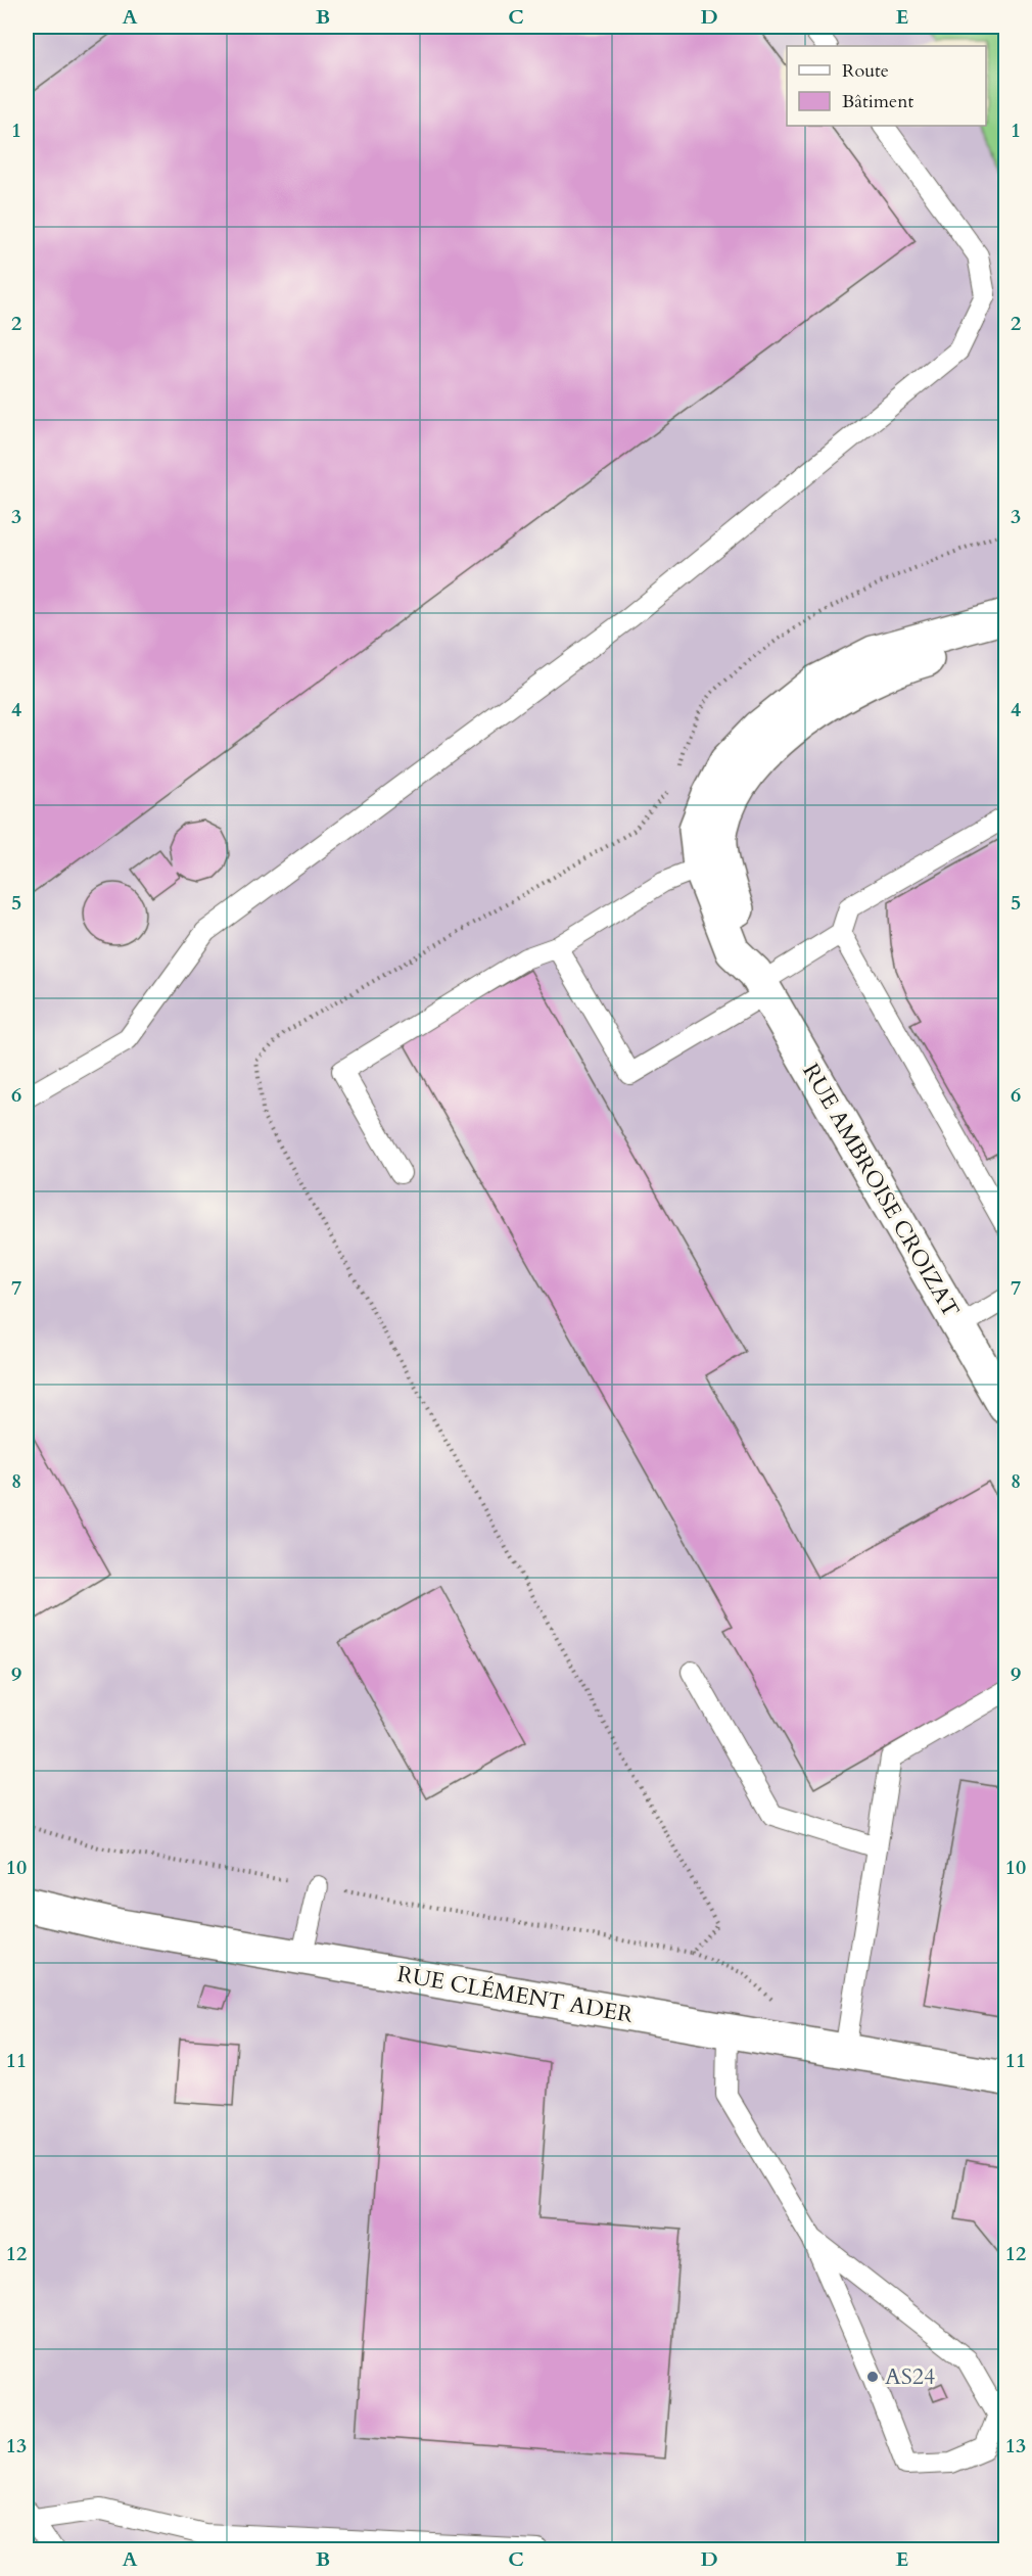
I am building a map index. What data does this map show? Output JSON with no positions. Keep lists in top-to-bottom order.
{
  "streets": {
    "street": ["RUE AMBROISE CROIZAT", "RUE CLÉMENT ADER"]
  },
  "places": ["AS24"],
  "legend": ["Route", "Bâtiment"],
  "grid": {
    "columns": [
      "A",
      "B",
      "C",
      "D",
      "E"
    ],
    "rows": [
      "1",
      "2",
      "3",
      "4",
      "5",
      "6",
      "7",
      "8",
      "9",
      "10",
      "11",
      "12",
      "13"
    ]
  }
}
